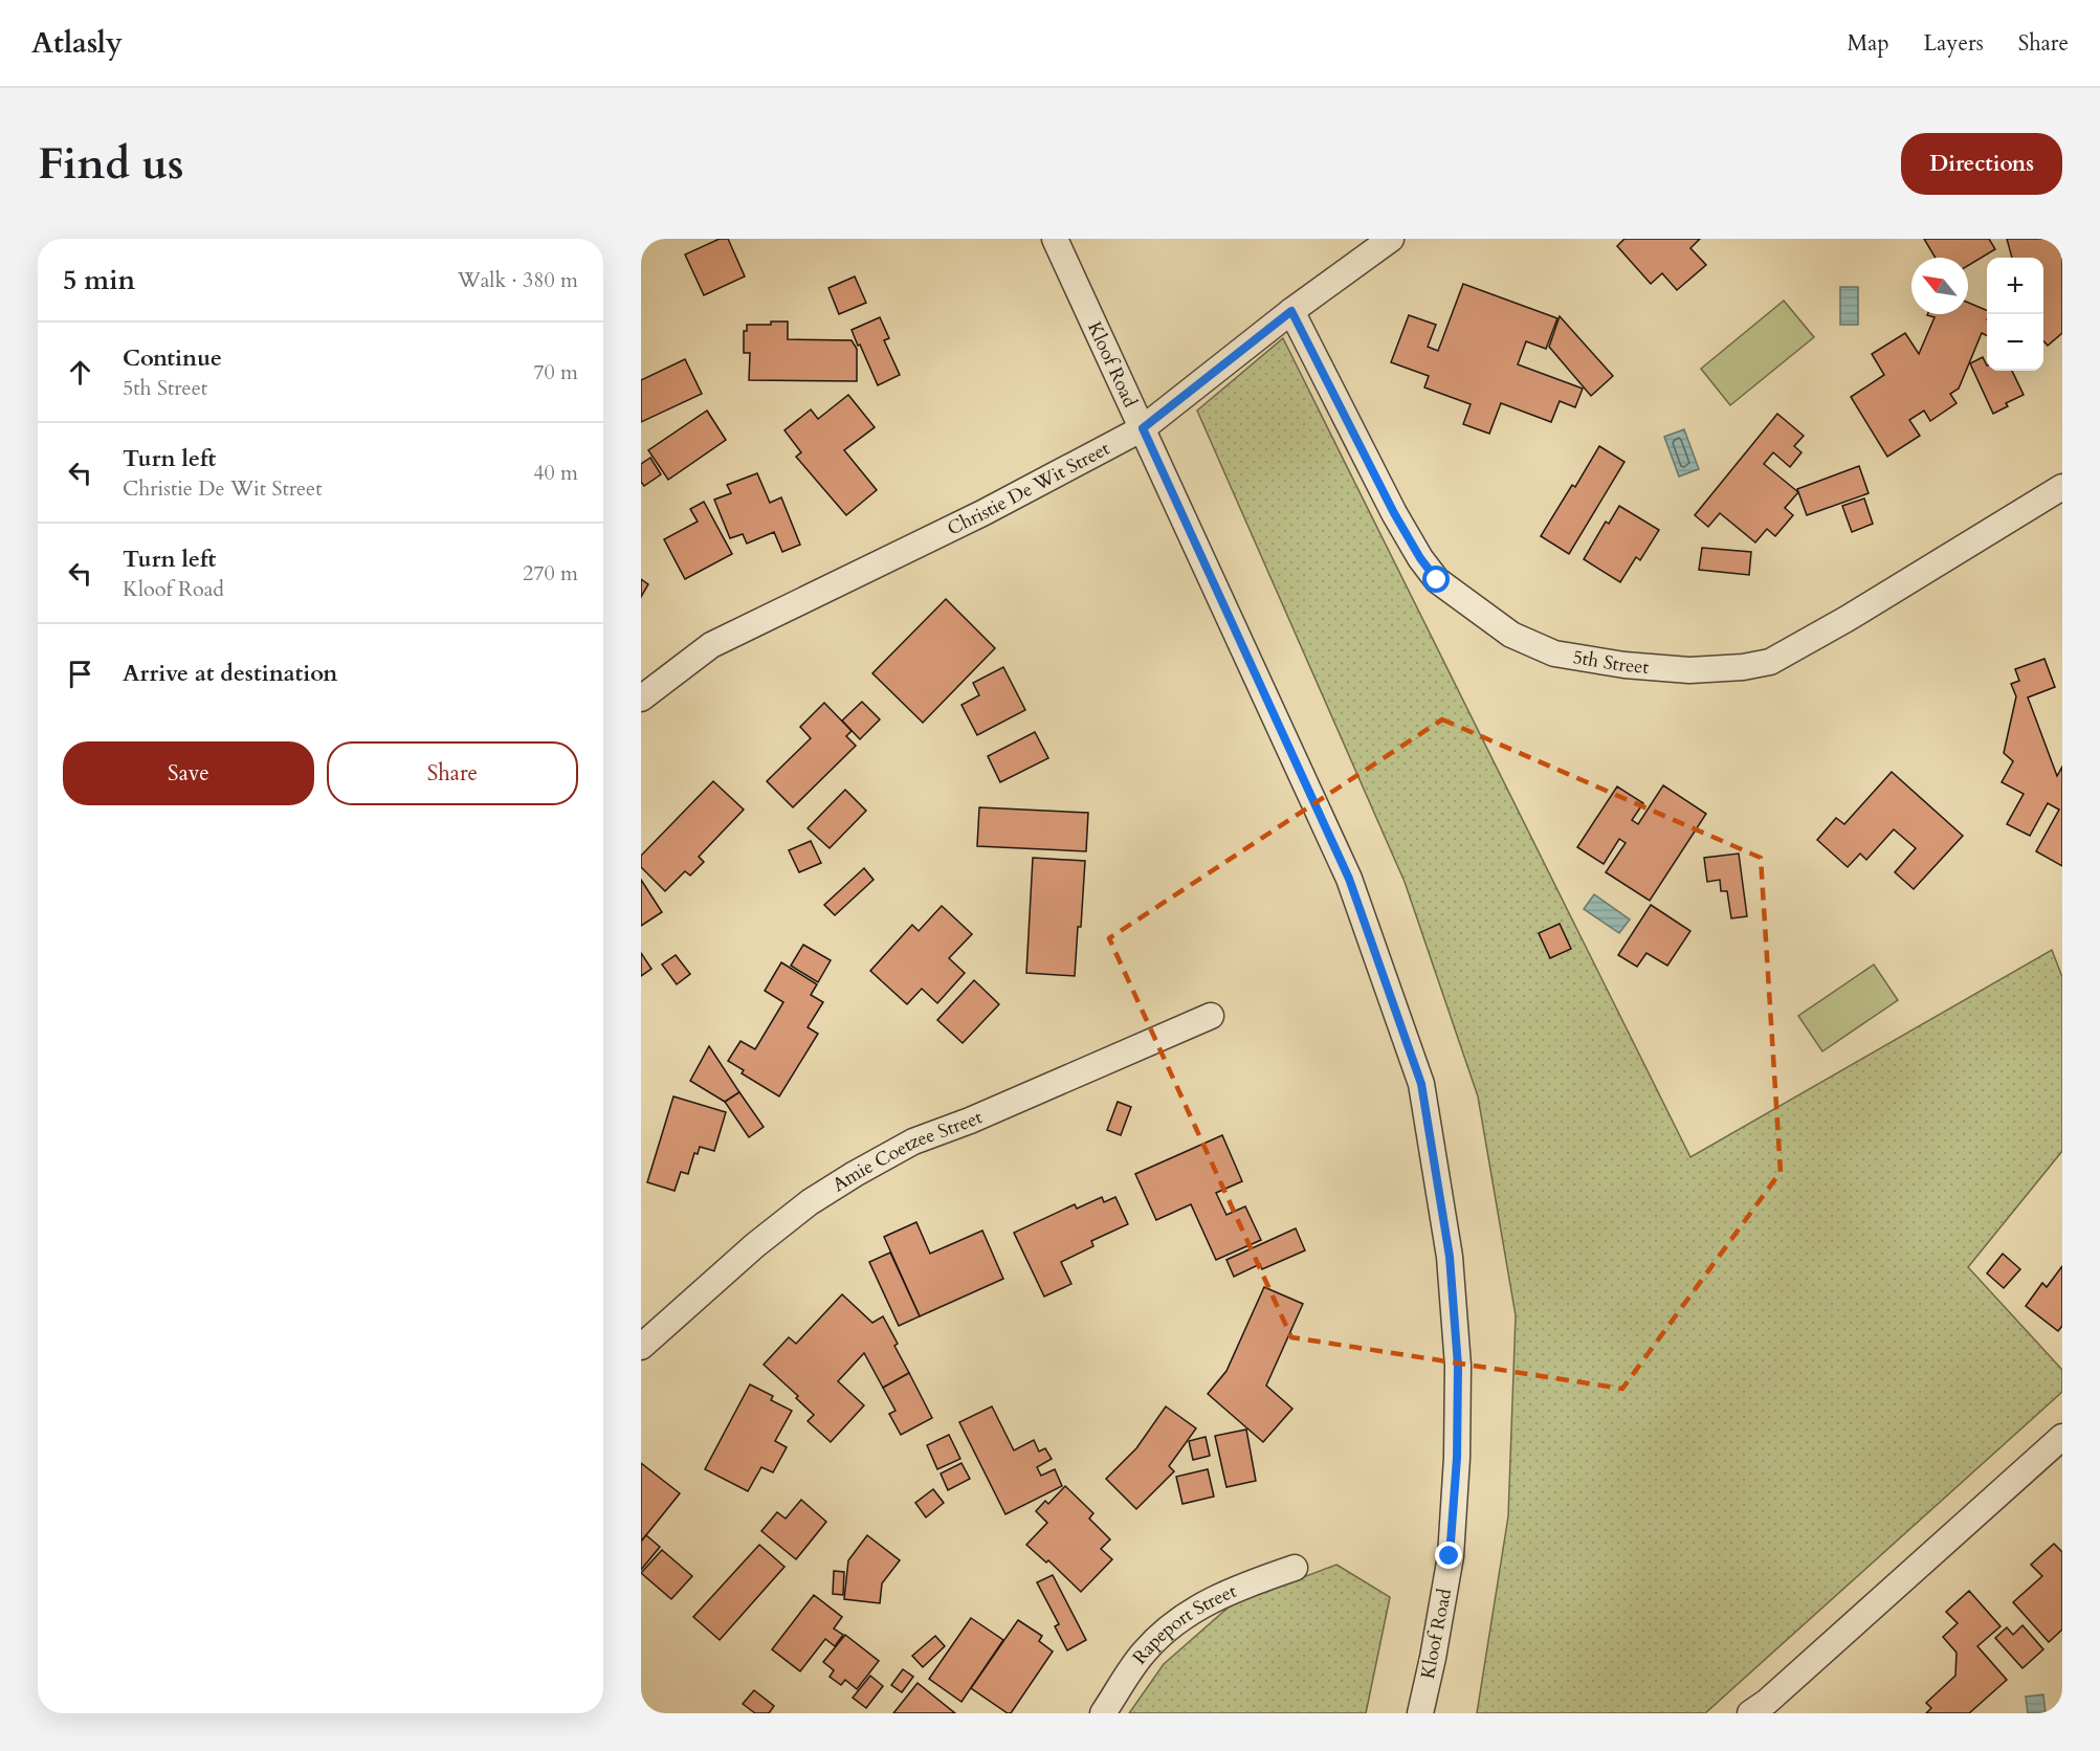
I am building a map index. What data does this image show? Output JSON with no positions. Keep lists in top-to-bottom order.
{
  "streets": {
    "street": [
      "Kloof Road",
      "Christie De Wit Street",
      "5th Street",
      "Amie Coetzee Street",
      "Rapeport Street"
    ]
  },
  "crossings": [
    ["Kloof Road", "Christie De Wit Street"],
    ["Christie De Wit Street", "5th Street"]
  ],
  "north": "top left",
  "page": {
    "header": "Atlasly",
    "nav": ["Map", "Layers", "Share"],
    "buttons": [
      "Directions",
      ["Save", "Share"]
    ],
    "title": "Find us",
    "heading": ["5 min", "Walk · 380 m"],
    "map_buttons": ["+", "−"],
    "list": [
      ["Continue", "5th Street", "70 m"],
      ["Turn left", "Christie De Wit Street", "40 m"],
      ["Turn left", "Kloof Road", "270 m"],
      "Arrive at destination"
    ]
  }
}
